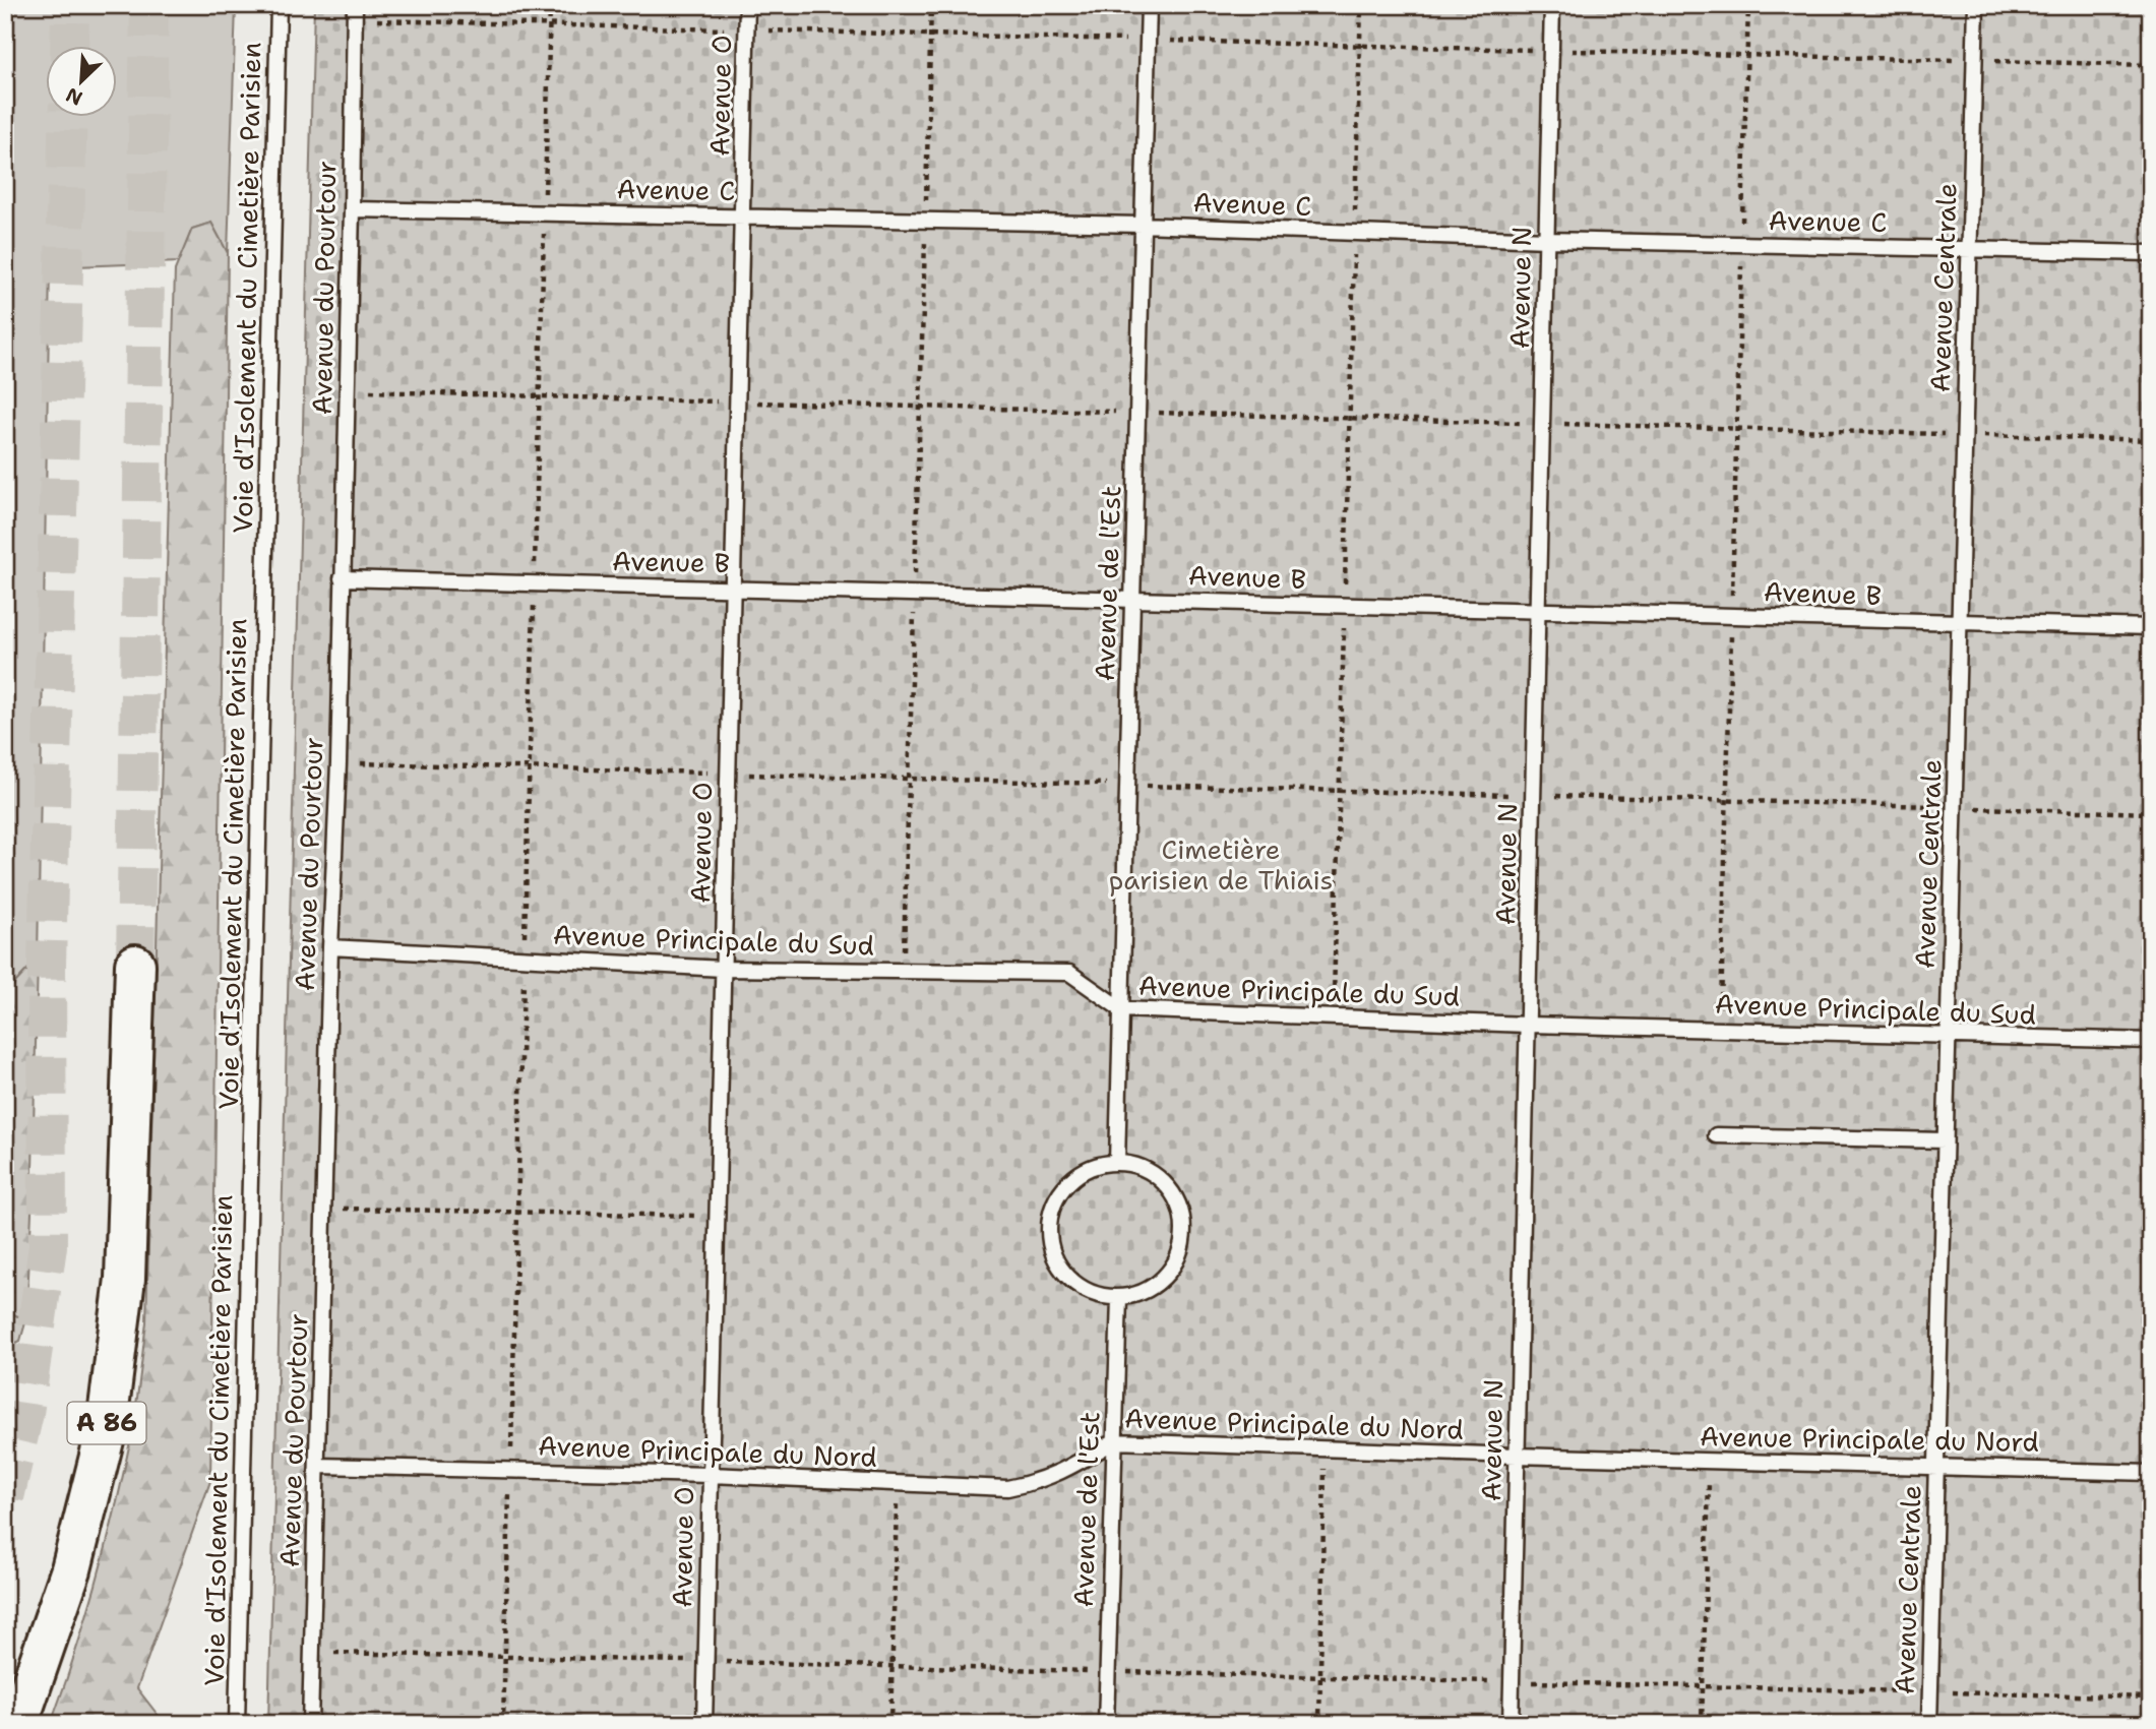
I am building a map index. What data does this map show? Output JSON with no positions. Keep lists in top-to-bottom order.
{
  "streets": {
    "highway": ["A 86"],
    "lane": [
      "Avenue O",
      "Avenue C",
      "Voie d'Isolement du Cimetière Parisien",
      "Avenue du Pourtour",
      "Avenue N",
      "Avenue Centrale",
      "Avenue B",
      "Avenue de l'Est",
      "Avenue Principale du Sud",
      "Avenue Principale du Nord"
    ]
  },
  "crossings": [
    ["Avenue O", "Avenue C"],
    ["Avenue O", "Avenue B"],
    ["Avenue O", "Avenue Principale du Sud"],
    ["Avenue O", "Avenue Principale du Nord"],
    ["Avenue C", "Avenue du Pourtour"],
    ["Avenue C", "Avenue N"],
    ["Avenue C", "Avenue Centrale"],
    ["Avenue C", "Avenue de l'Est"],
    ["Avenue du Pourtour", "Avenue B"],
    ["Avenue du Pourtour", "Avenue Principale du Sud"],
    ["Avenue du Pourtour", "Avenue Principale du Nord"],
    ["Avenue N", "Avenue B"],
    ["Avenue N", "Avenue Principale du Sud"],
    ["Avenue N", "Avenue Principale du Nord"],
    ["Avenue Centrale", "Avenue B"],
    ["Avenue Centrale", "Avenue Principale du Sud"],
    ["Avenue Centrale", "Avenue Principale du Nord"],
    ["Avenue B", "Avenue de l'Est"],
    ["Avenue de l'Est", "Avenue Principale du Sud"],
    ["Avenue de l'Est", "Avenue Principale du Nord"]
  ],
  "parks": ["Cimetière parisien de Thiais"],
  "north": "bottom left"
}
